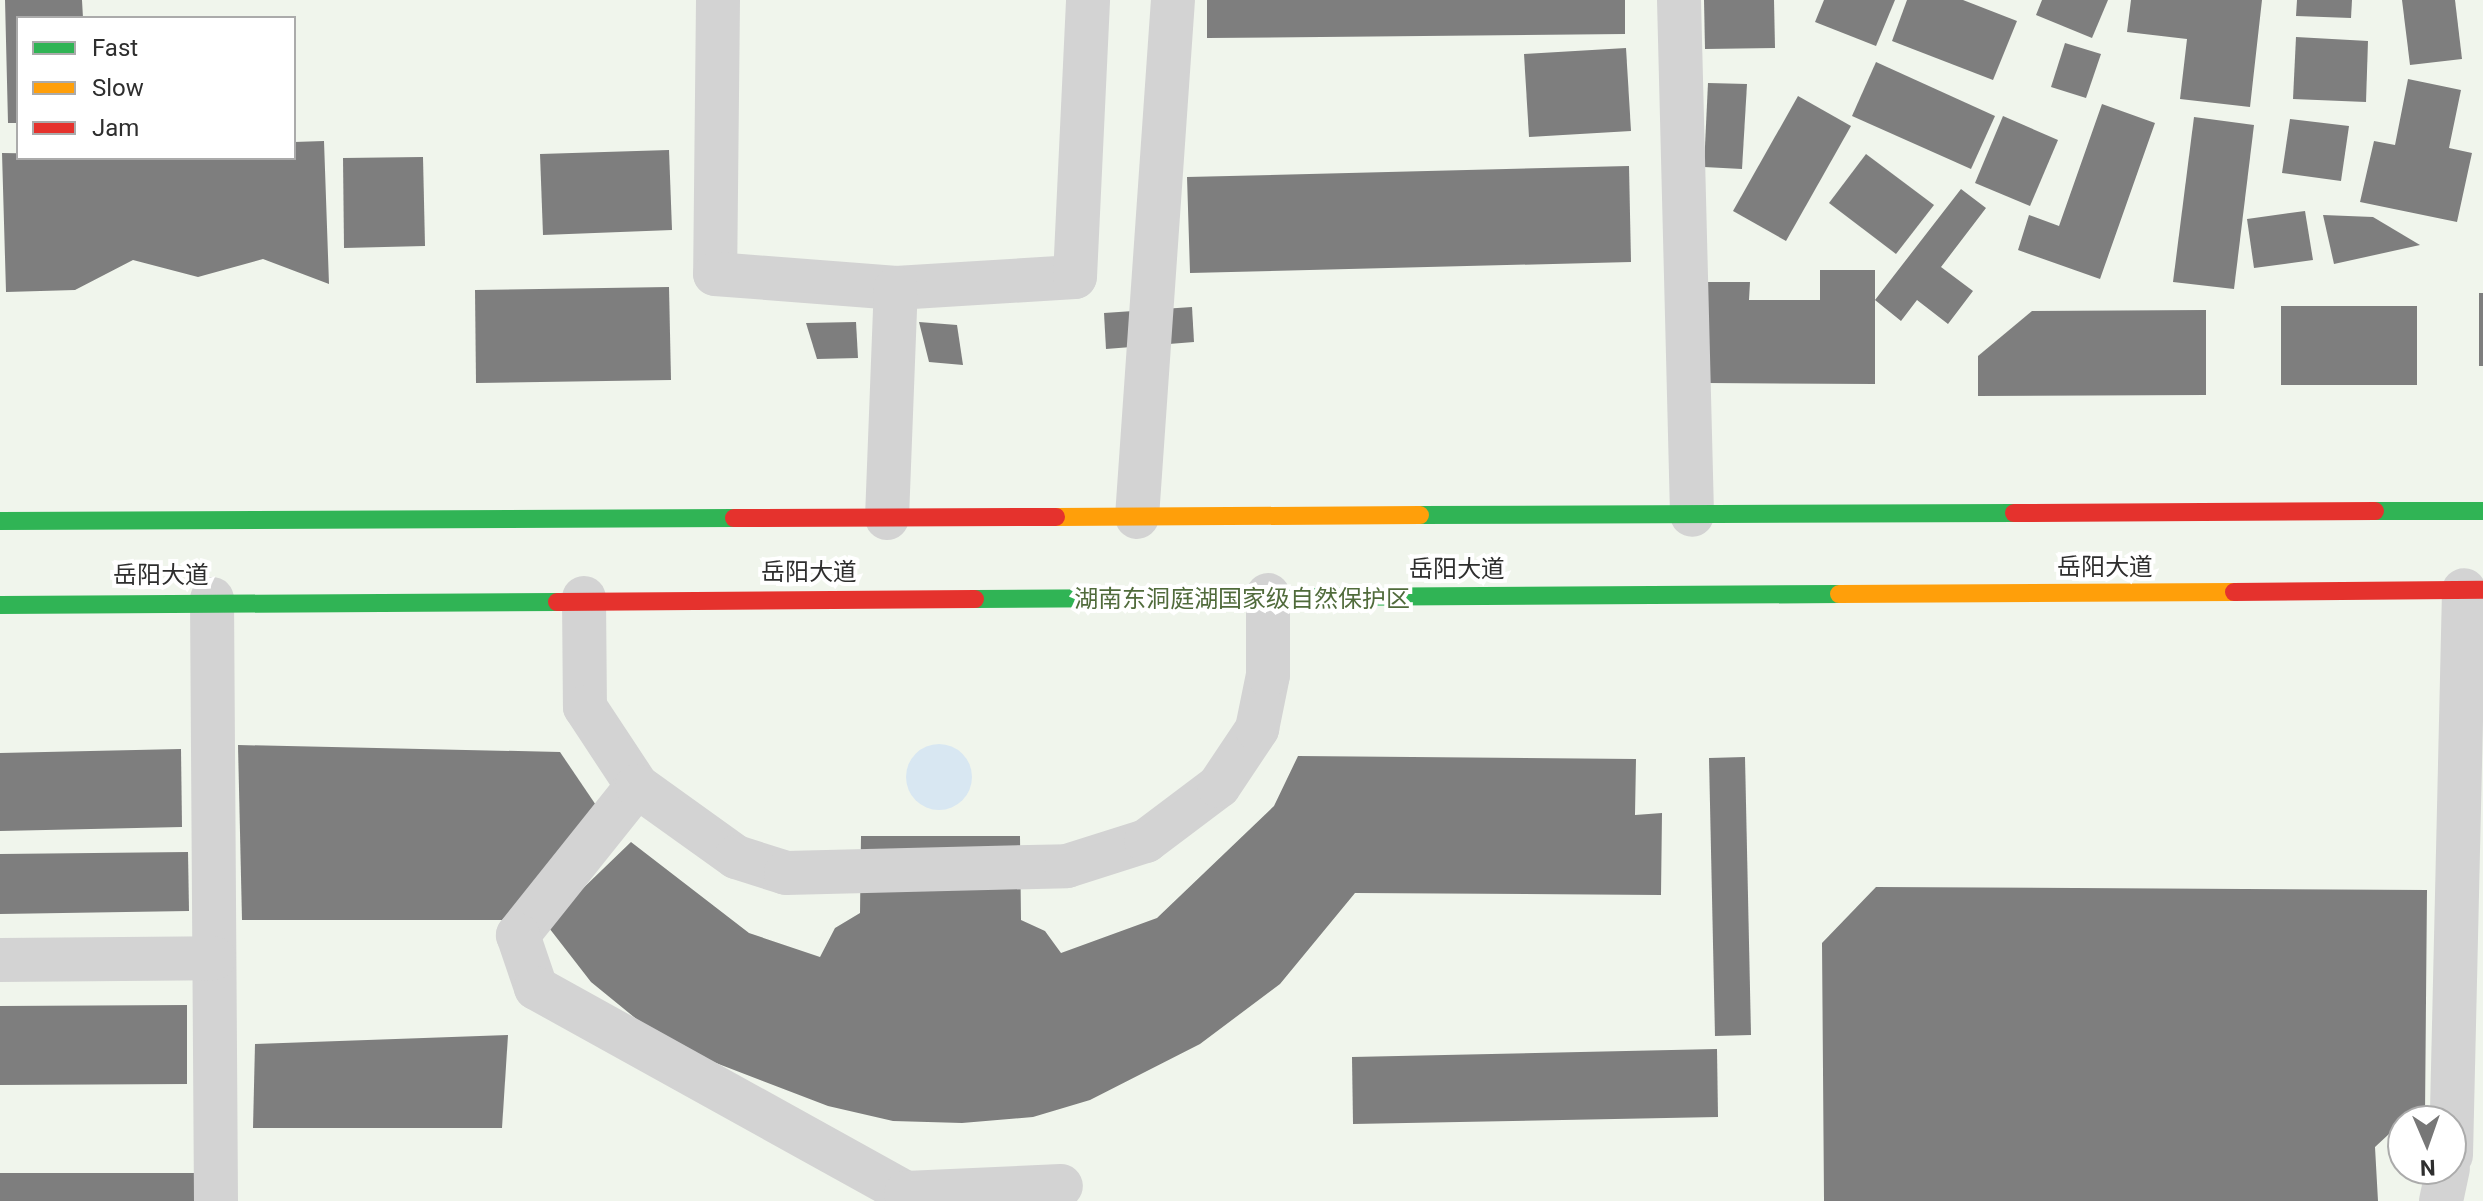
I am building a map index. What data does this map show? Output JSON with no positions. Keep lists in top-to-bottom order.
{
  "streets": {
    "main road": ["岳阳大道"]
  },
  "parks": ["湖南东洞庭湖国家级自然保护区"],
  "legend": ["Fast", "Slow", "Jam"],
  "north": "bottom"
}
